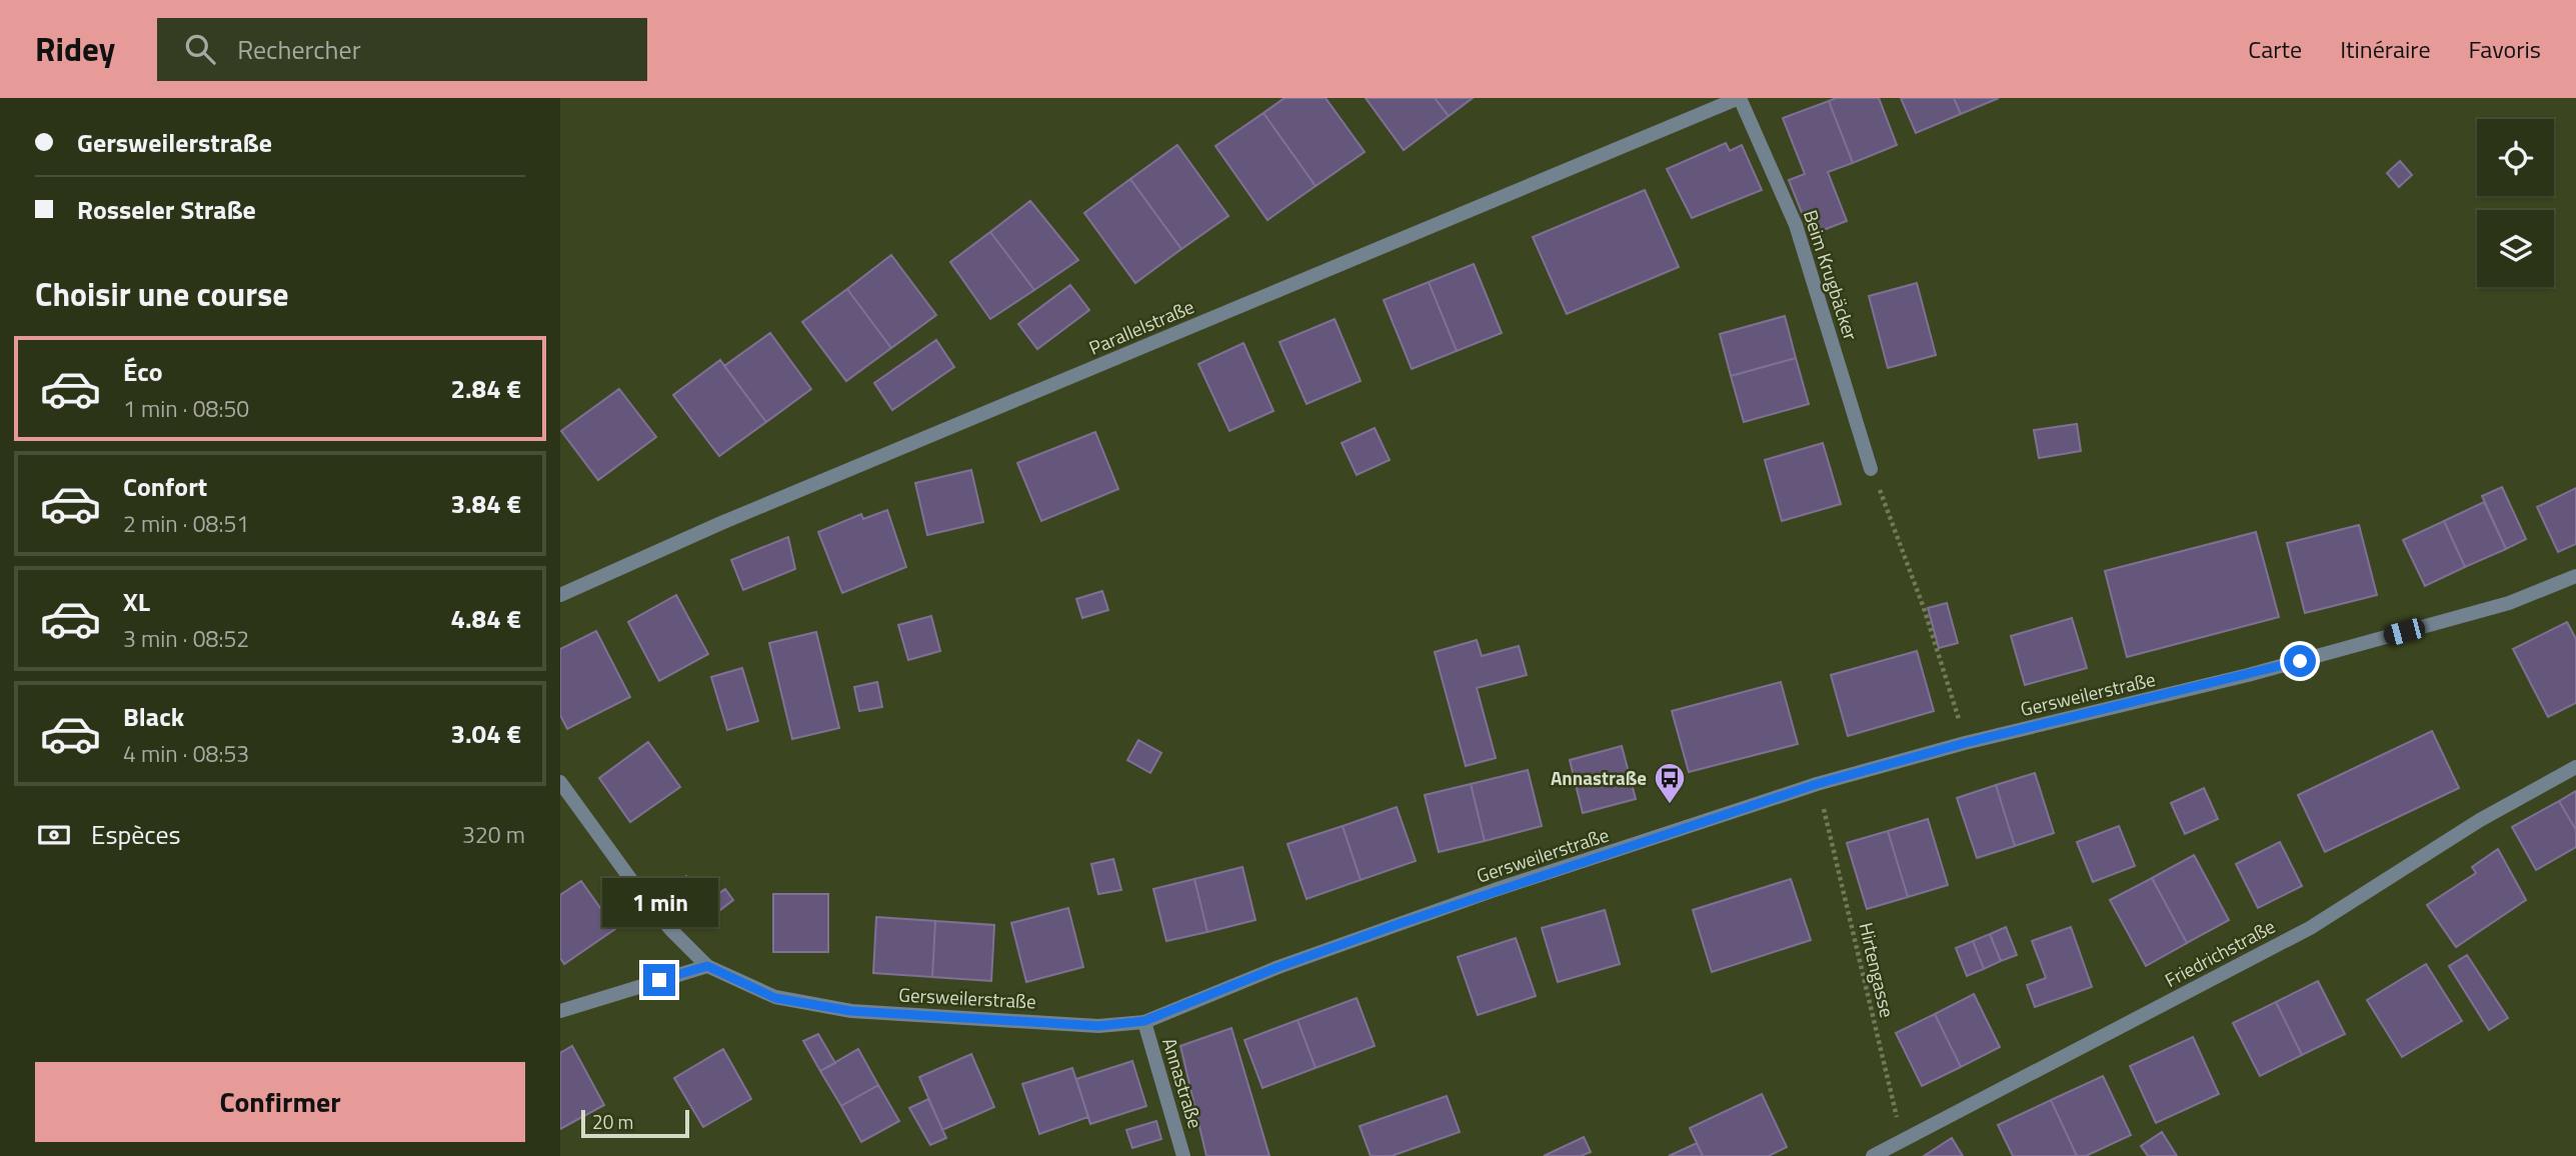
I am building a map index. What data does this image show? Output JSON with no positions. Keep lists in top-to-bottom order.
{
  "streets": {
    "street": [
      "Beim Krugbäcker",
      "Parallelstraße",
      "Gersweilerstraße",
      "Friedrichstraße",
      "Annastraße"
    ],
    "path": ["Hirtengasse"]
  },
  "crossings": [
    ["Beim Krugbäcker", "Parallelstraße"],
    ["Gersweilerstraße", "Annastraße"],
    ["Friedrichstraße", "Hirtengasse"]
  ],
  "places": {
    "bus stop": ["Annastraße"]
  },
  "scale_bar": "20 m",
  "page": {
    "header": "Ridey",
    "search": "Rechercher",
    "nav": ["Carte", "Itinéraire", "Favoris"],
    "banner": ["Gersweilerstraße", "Rosseler Straße"],
    "heading": "Choisir une course",
    "list": [
      {
        "name": "Éco",
        "note": "1 min · 08:50",
        "value": "2.84 €"
      },
      {
        "name": "Confort",
        "note": "2 min · 08:51",
        "value": "3.84 €"
      },
      {
        "name": "XL",
        "note": "3 min · 08:52",
        "value": "4.84 €"
      },
      {
        "name": "Black",
        "note": "4 min · 08:53",
        "value": "3.04 €"
      }
    ],
    "pay": ["Espèces", "320 m"],
    "bubble": "1 min",
    "buttons": "Confirmer",
    "scale": "20 m"
  }
}
